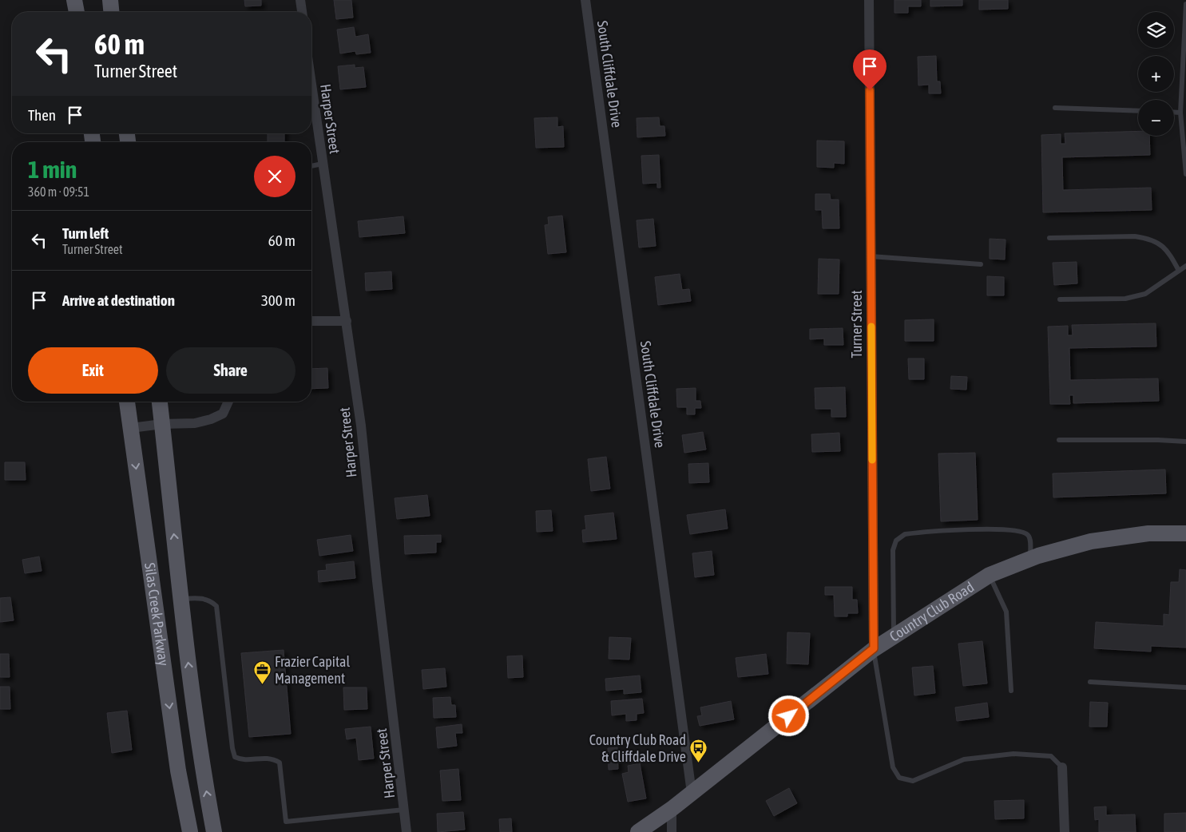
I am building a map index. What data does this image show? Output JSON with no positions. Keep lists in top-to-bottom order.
{
  "streets": {
    "main road": ["Country Club Road", "Silas Creek Parkway"],
    "street": ["South Cliffdale Drive", "Harper Street", "Turner Street"]
  },
  "crossings": [
    ["South Cliffdale Drive", "Country Club Road"],
    ["Turner Street", "Country Club Road"]
  ],
  "places": {
    "office": ["Frazier Capital Management"],
    "bus stop": ["Country Club Road & Cliffdale Drive"]
  },
  "page": {
    "map_buttons": ["+", "−"],
    "turn": ["60 m", "Turner Street"],
    "then": "Then",
    "heading": ["1 min", "360 m · 09:51"],
    "list": [
      {
        "name": "Turn left",
        "note": "Turner Street",
        "value": "60 m"
      },
      {
        "name": "Arrive at destination",
        "value": "300 m"
      }
    ],
    "buttons": ["Exit", "Share"]
  }
}
